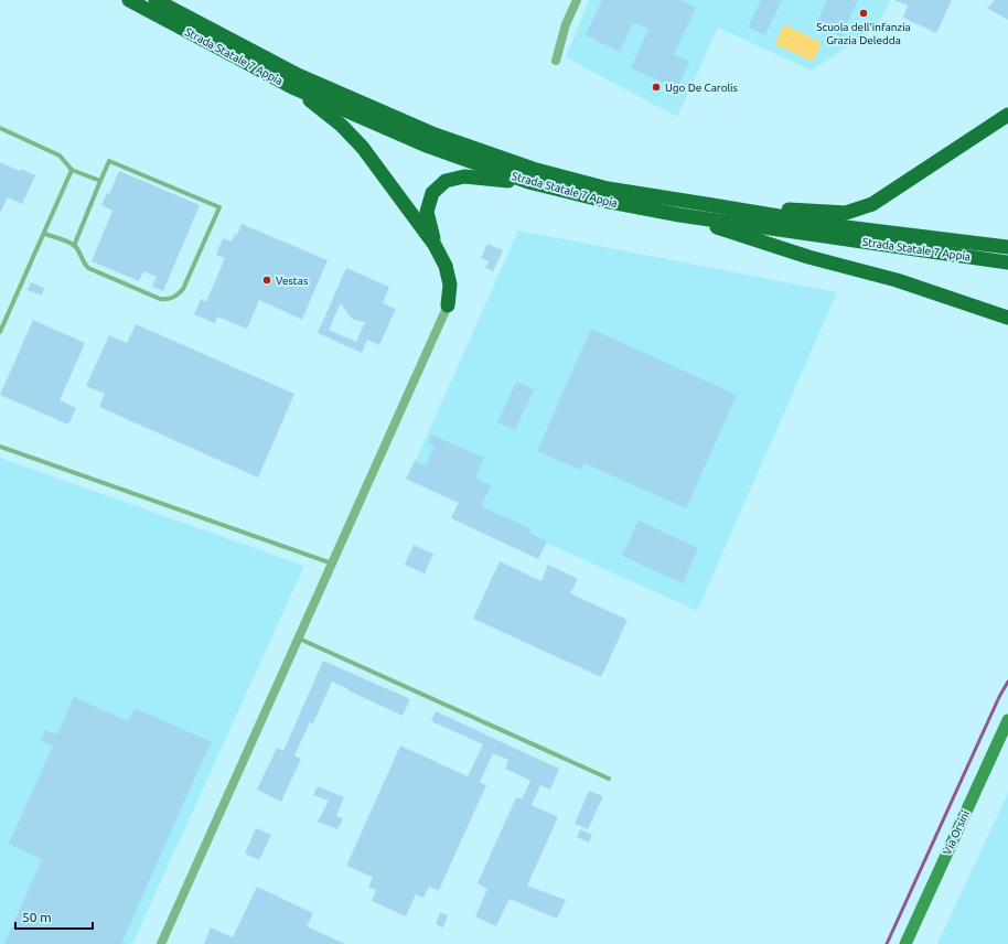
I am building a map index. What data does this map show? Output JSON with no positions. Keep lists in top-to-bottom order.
{
  "streets": {
    "highway": ["Strada Statale 7 Appia"],
    "main road": ["Via Orsini"]
  },
  "places": ["Scuola dell'infanzia Grazia Deledda", "Ugo De Carolis", "Vestas"],
  "scale_bar": "50 m"
}
